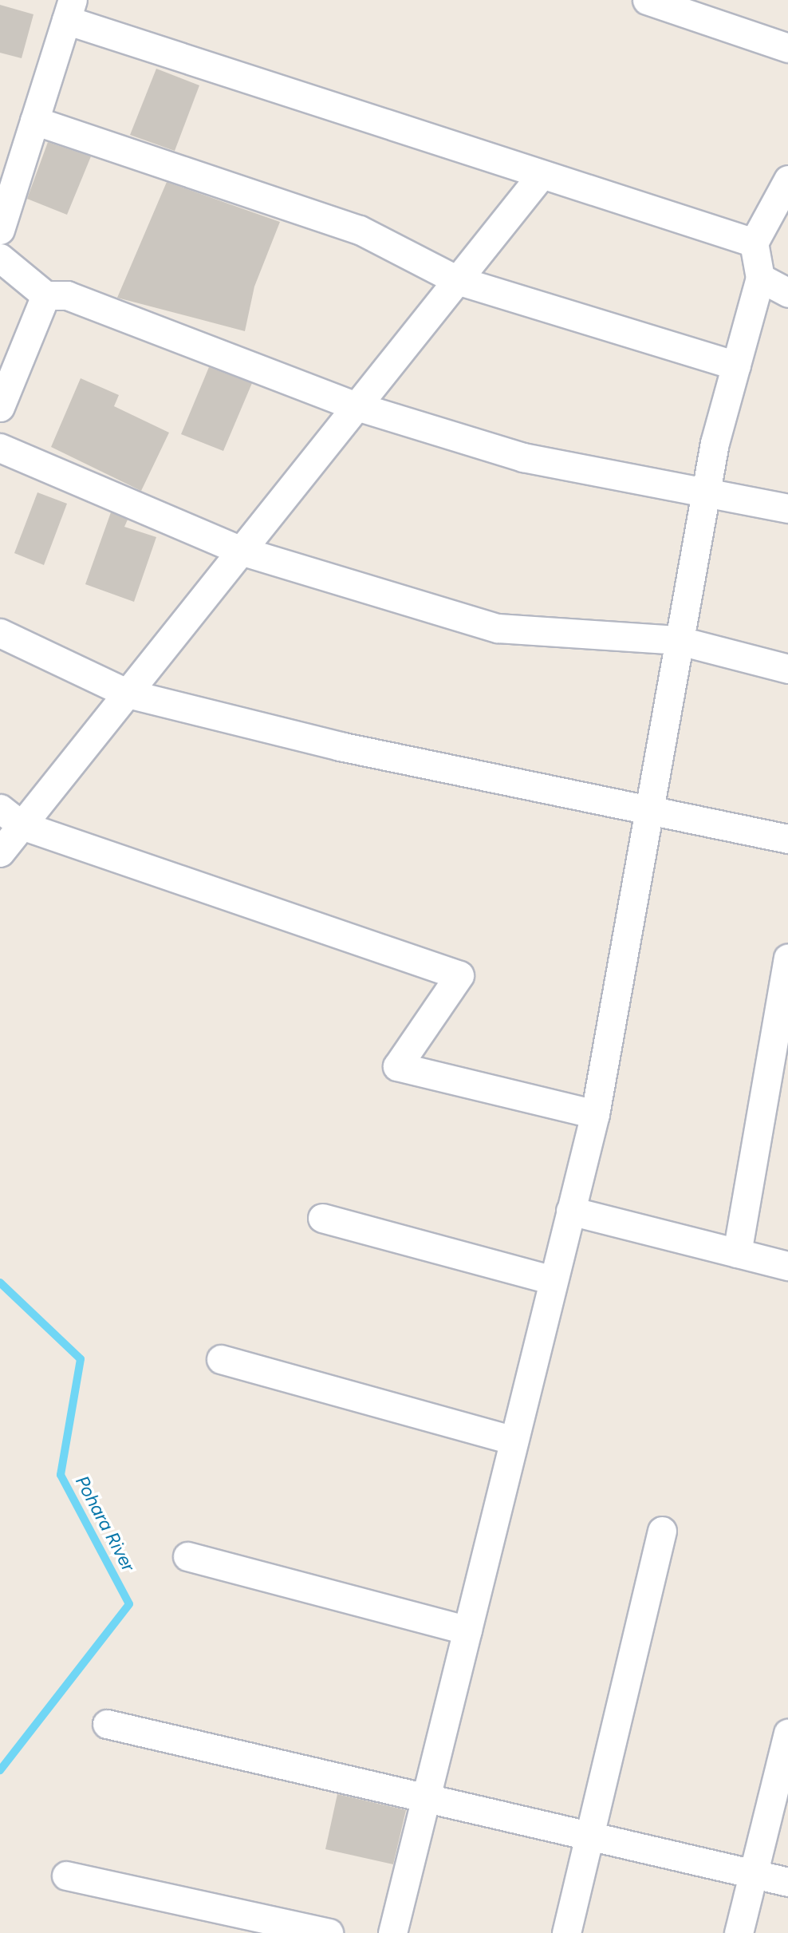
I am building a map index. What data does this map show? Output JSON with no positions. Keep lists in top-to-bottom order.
{
  "water": ["Pohara River"]
}
